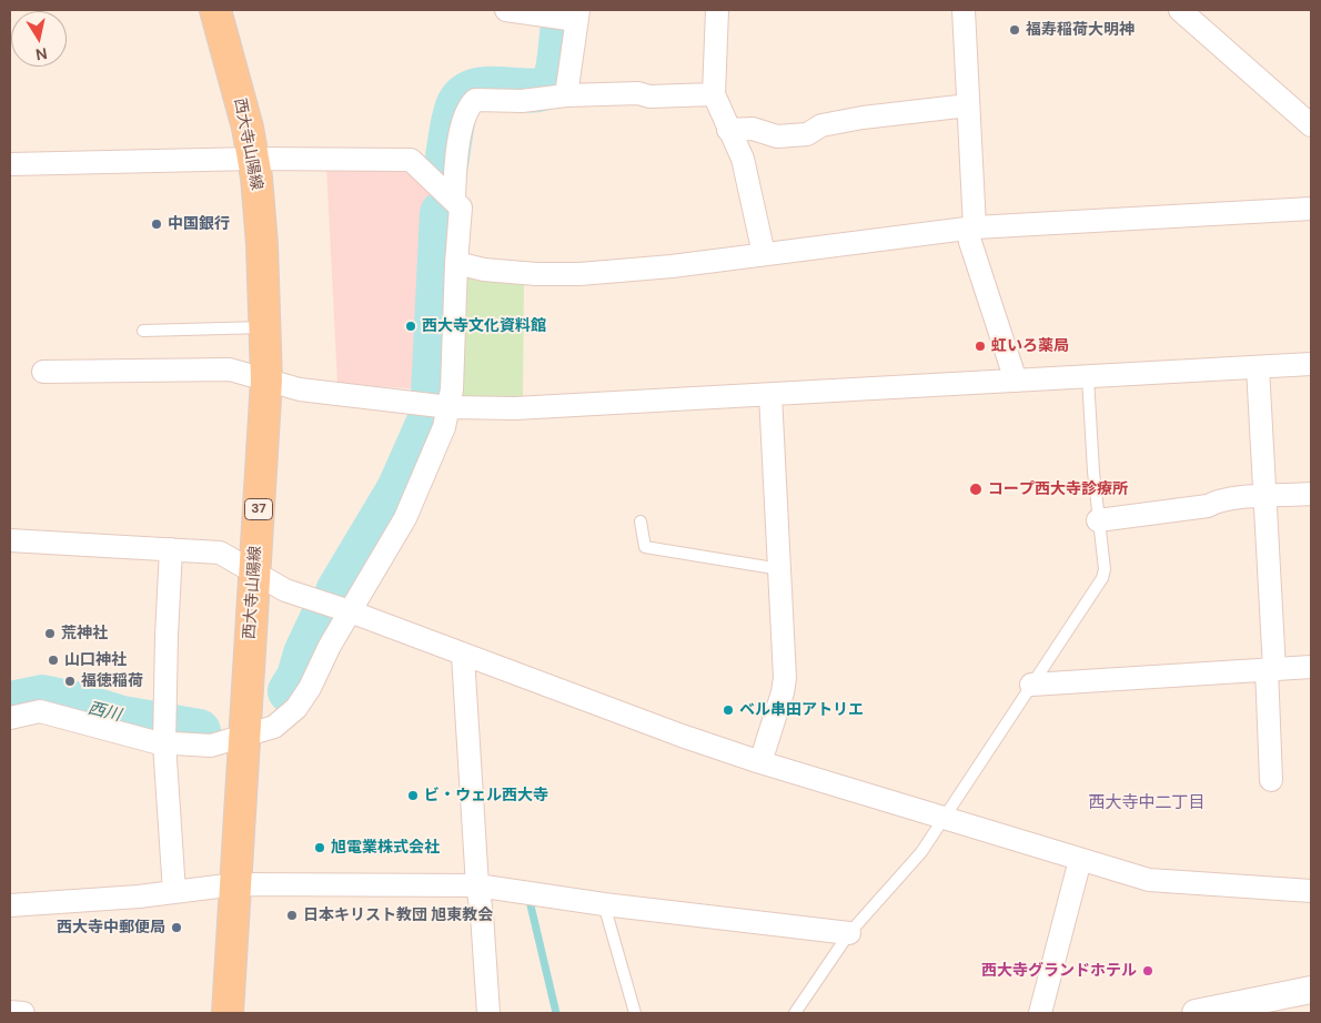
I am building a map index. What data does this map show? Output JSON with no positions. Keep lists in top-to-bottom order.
{
  "streets": {
    "main road": ["西大寺山陽線", "37"]
  },
  "districts": ["西大寺中二丁目"],
  "water": ["西川"],
  "places": [
    "福寿稲荷大明神",
    "中国銀行",
    "西大寺文化資料館",
    "虹いろ薬局",
    "コープ西大寺診療所",
    "荒神社",
    "山口神社",
    "福徳稲荷",
    "ベル串田アトリエ",
    "ビ・ウェル西大寺",
    "旭電業株式会社",
    "日本キリスト教団 旭東教会",
    "西大寺中郵便局",
    "西大寺グランドホテル"
  ],
  "north": "bottom"
}
